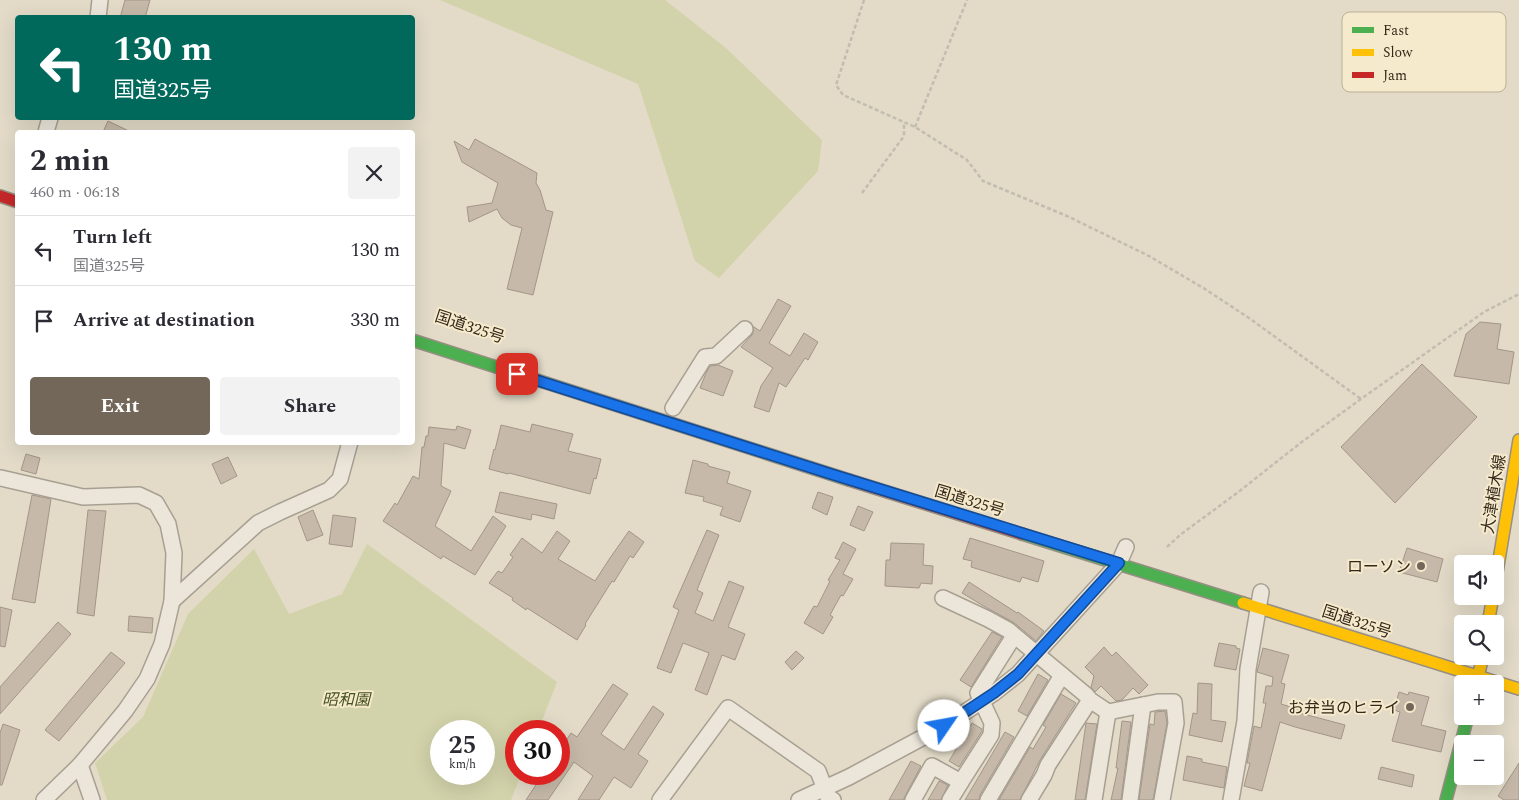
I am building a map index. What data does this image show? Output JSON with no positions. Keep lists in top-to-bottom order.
{
  "streets": {
    "main road": ["国道325号", "大津植木線"]
  },
  "parks": ["昭和園"],
  "places": ["ローソン", "お弁当のヒライ"],
  "legend": ["Fast", "Slow", "Jam"],
  "page": {
    "turn": ["130 m", "国道325号"],
    "heading": ["2 min", "460 m · 06:18"],
    "list": [
      {
        "name": "Turn left",
        "note": "国道325号",
        "value": "130 m"
      },
      {
        "name": "Arrive at destination",
        "value": "330 m"
      }
    ],
    "buttons": ["Exit", "Share"],
    "map_buttons": ["+", "−"],
    "speed": "25 km/h",
    "limit": "30"
  }
}
